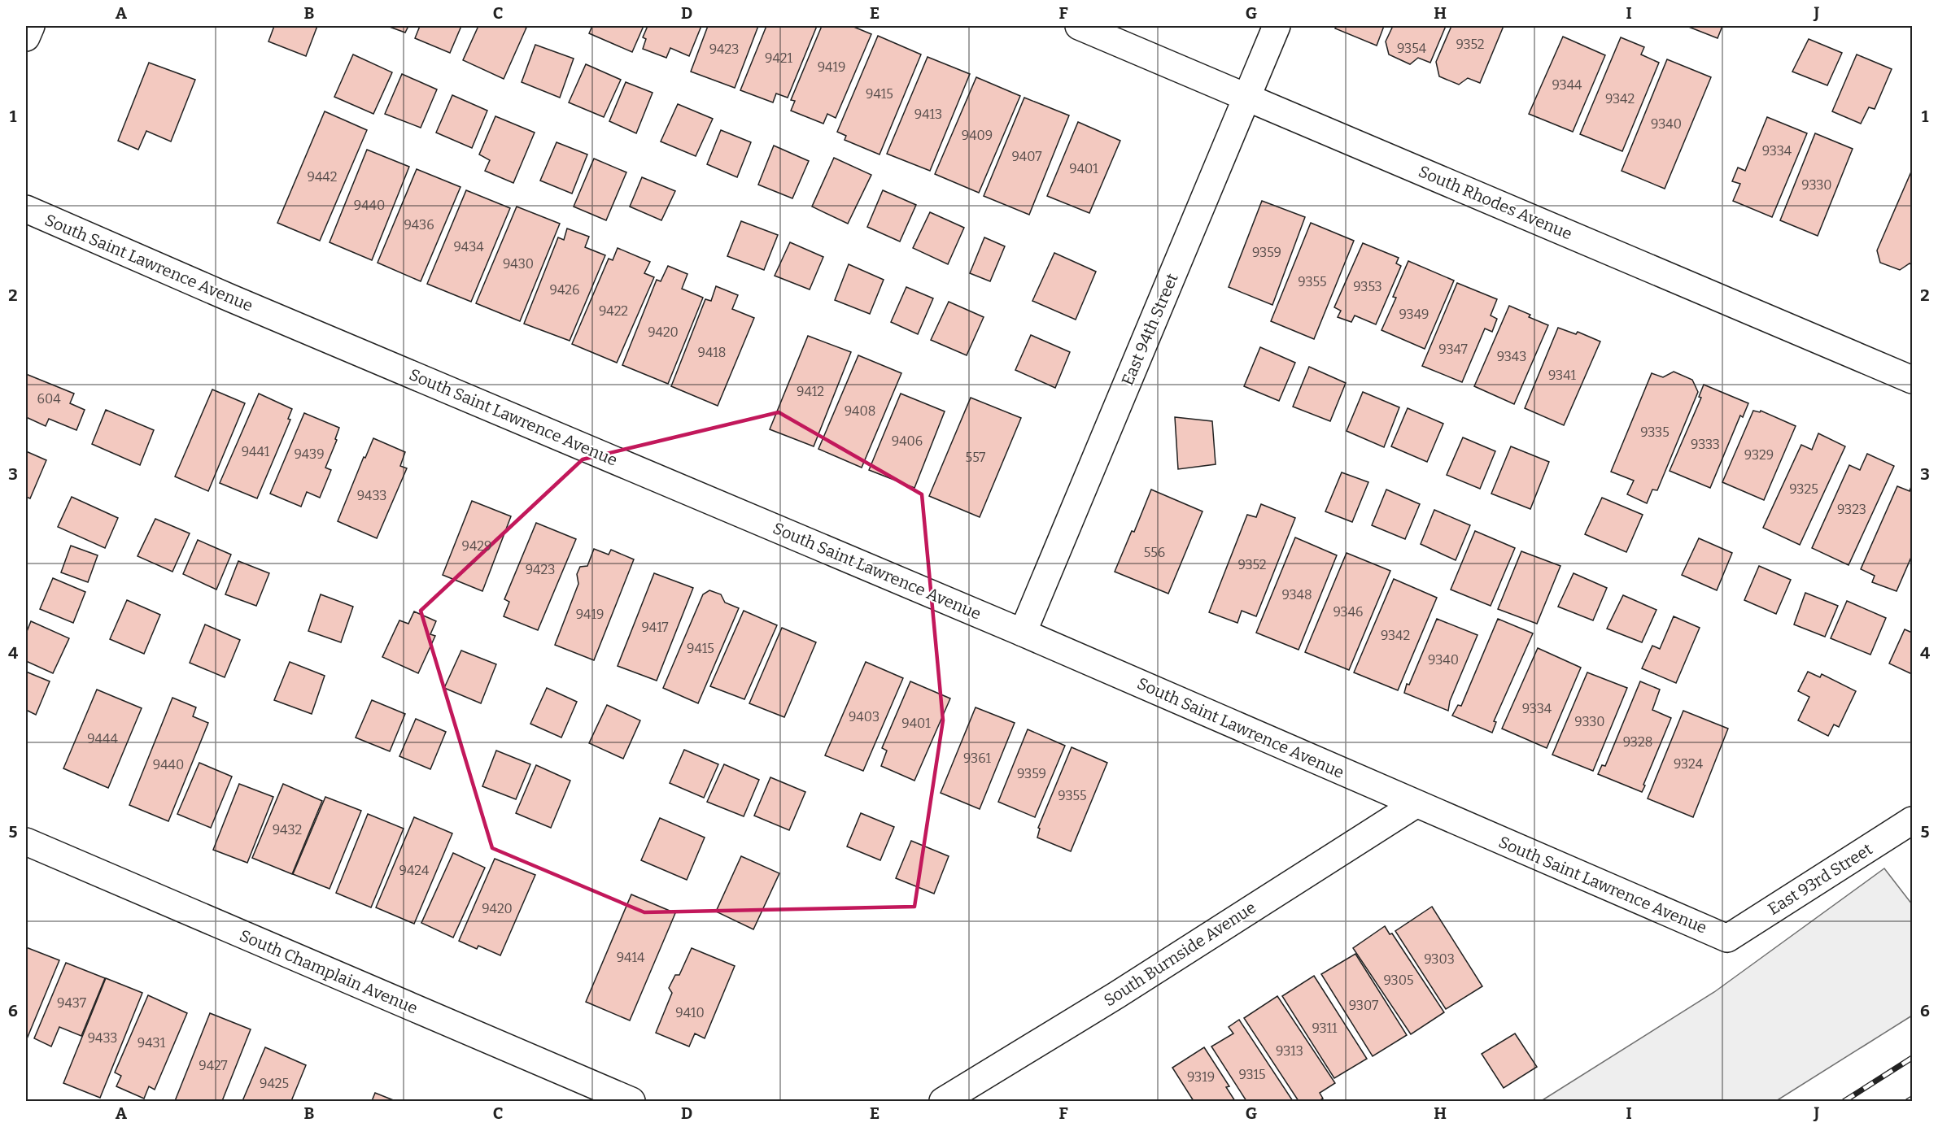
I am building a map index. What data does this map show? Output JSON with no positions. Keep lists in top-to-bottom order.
{
  "streets": {
    "street": [
      "South Rhodes Avenue",
      "South Saint Lawrence Avenue",
      "East 94th Street",
      "East 93rd Street",
      "South Burnside Avenue",
      "South Champlain Avenue"
    ]
  },
  "crossings": [
    ["South Rhodes Avenue", "East 94th Street"],
    ["South Saint Lawrence Avenue", "East 94th Street"],
    ["South Saint Lawrence Avenue", "East 93rd Street"],
    ["South Saint Lawrence Avenue", "South Burnside Avenue"]
  ],
  "house_numbers": [
    "9352",
    "9354",
    "9423",
    "9421",
    "9419",
    "9344",
    "9415",
    "9342",
    "9413",
    "9340",
    "9409",
    "9334",
    "9407",
    "9401",
    "9442",
    "9330",
    "9440",
    "9436",
    "9434",
    "9359",
    "9430",
    "9355",
    "9353",
    "9426",
    "9422",
    "9349",
    "9420",
    "9347",
    "9418",
    "9343",
    "9341",
    "9412",
    "604",
    "9408",
    "9335",
    "9406",
    "9333",
    "9441",
    "9439",
    "9329",
    "557",
    "9325",
    "9433",
    "9323",
    "9429",
    "556",
    "9352",
    "9423",
    "9348",
    "9346",
    "9419",
    "9417",
    "9342",
    "9415",
    "9340",
    "9334",
    "9403",
    "9330",
    "9401",
    "9444",
    "9328",
    "9361",
    "9324",
    "9440",
    "9359",
    "9355",
    "9432",
    "9424",
    "9420",
    "9414",
    "9303",
    "9305",
    "9437",
    "9307",
    "9410",
    "9311",
    "9433",
    "9431",
    "9313",
    "9427",
    "9315",
    "9319",
    "9425"
  ],
  "grid": {
    "columns": [
      "A",
      "B",
      "C",
      "D",
      "E",
      "F",
      "G",
      "H",
      "I",
      "J"
    ],
    "rows": [
      "1",
      "2",
      "3",
      "4",
      "5",
      "6"
    ]
  }
}
